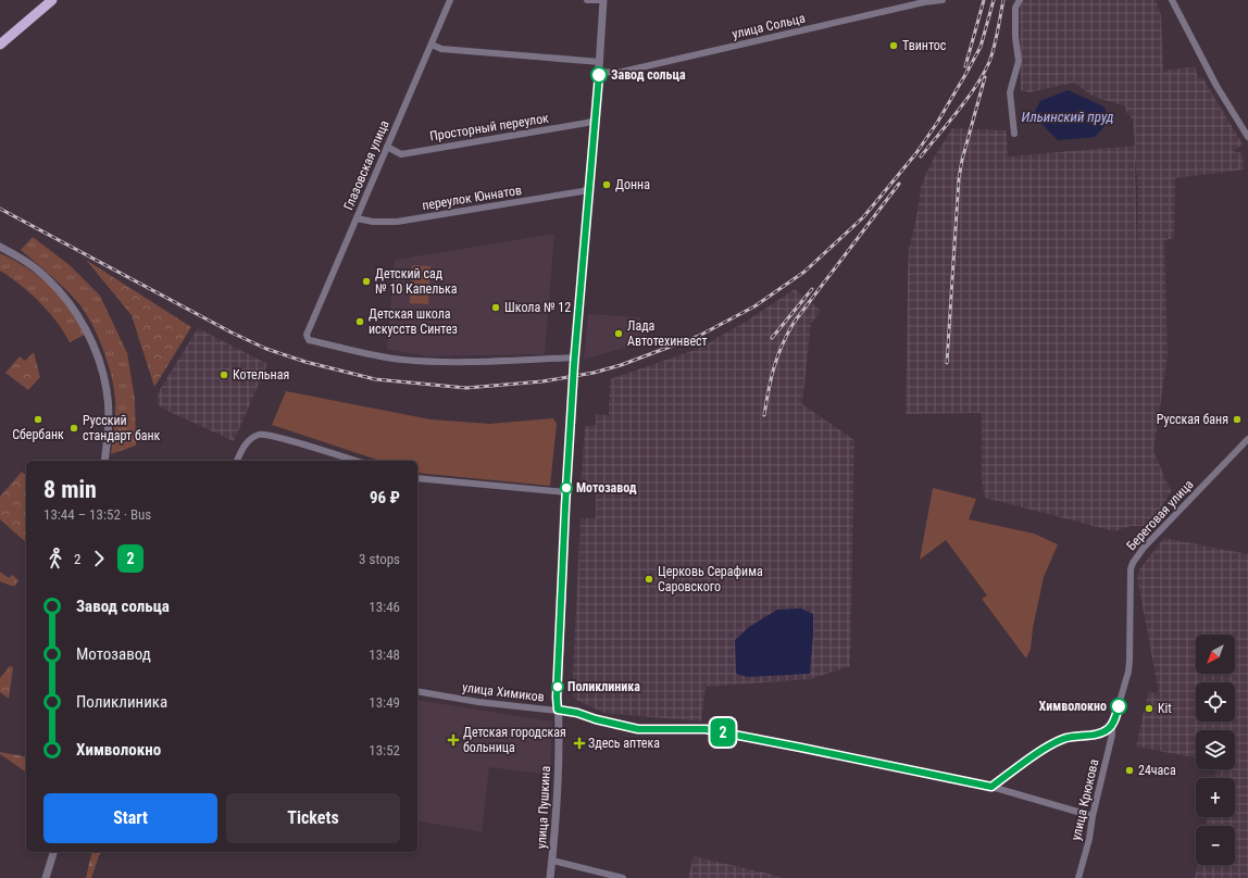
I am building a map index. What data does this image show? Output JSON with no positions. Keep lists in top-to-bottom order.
{
  "streets": {
    "street": [
      "улица Сольца",
      "Просторный переулок",
      "Глазовская улица",
      "переулок Юннатов",
      "Береговая улица",
      "улица Химиков",
      "улица Крюкова",
      "улица Пушкина"
    ]
  },
  "crossings": [
    ["Просторный переулок", "Глазовская улица"],
    ["Глазовская улица", "переулок Юннатов"],
    ["Глазовская улица", "улица Пушкина"],
    ["Береговая улица", "улица Крюкова"],
    ["улица Химиков", "улица Крюкова"],
    ["улица Химиков", "улица Пушкина"]
  ],
  "water": ["Ильинский пруд"],
  "places": {
    "other": [
      "Твинтос",
      "Завод сольца",
      "Донна",
      "Детский сад № 10 Капелька",
      "Школа № 12",
      "Детская школа искусств Синтез",
      "Лада Автотехинвест",
      "Котельная",
      "Сбербанк",
      "Русская баня",
      "Русский стандарт банк",
      "Мотозавод",
      "Церковь Серафима Саровского",
      "Поликлиника",
      "Химволокно",
      "Kit",
      "24часа"
    ],
    "health": ["Детская городская больница", "Здесь аптека"]
  },
  "lines": ["bus line 2"],
  "north": "bottom left",
  "page": {
    "on_map": "2",
    "heading": ["8 min", "13:44 – 13:52 · Bus", "96 ₽"],
    "legs": ["2", "2", "3 stops"],
    "list": [
      {
        "name": "Завод сольца",
        "value": "13:46"
      },
      {
        "name": "Мотозавод",
        "value": "13:48"
      },
      {
        "name": "Поликлиника",
        "value": "13:49"
      },
      {
        "name": "Химволокно",
        "value": "13:52"
      }
    ],
    "map_buttons": ["+", "−"],
    "buttons": ["Start", "Tickets"]
  }
}
